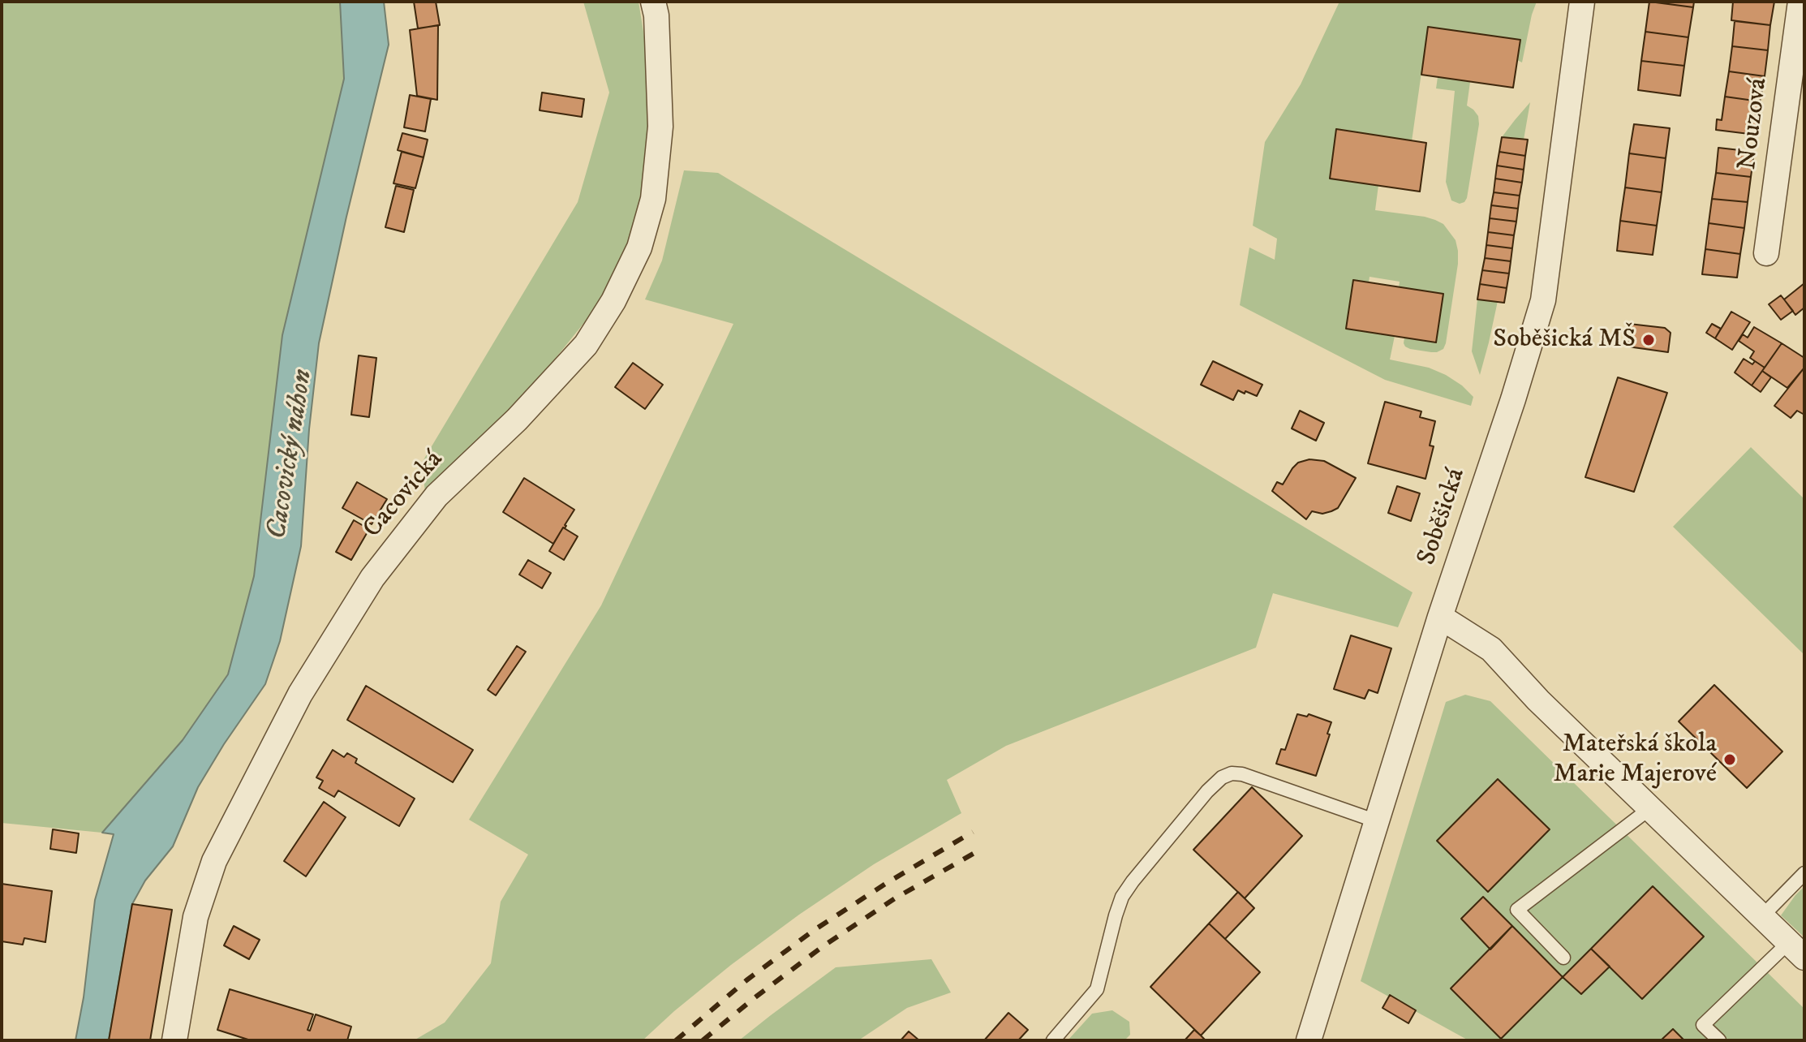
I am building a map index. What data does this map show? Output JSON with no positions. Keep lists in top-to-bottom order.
{
  "streets": {
    "street": ["Nouzová", "Cacovická", "Soběšická"]
  },
  "water": ["Cacovický náhon"],
  "places": ["Soběšická MŠ", "Mateřská škola Marie Majerové"]
}
